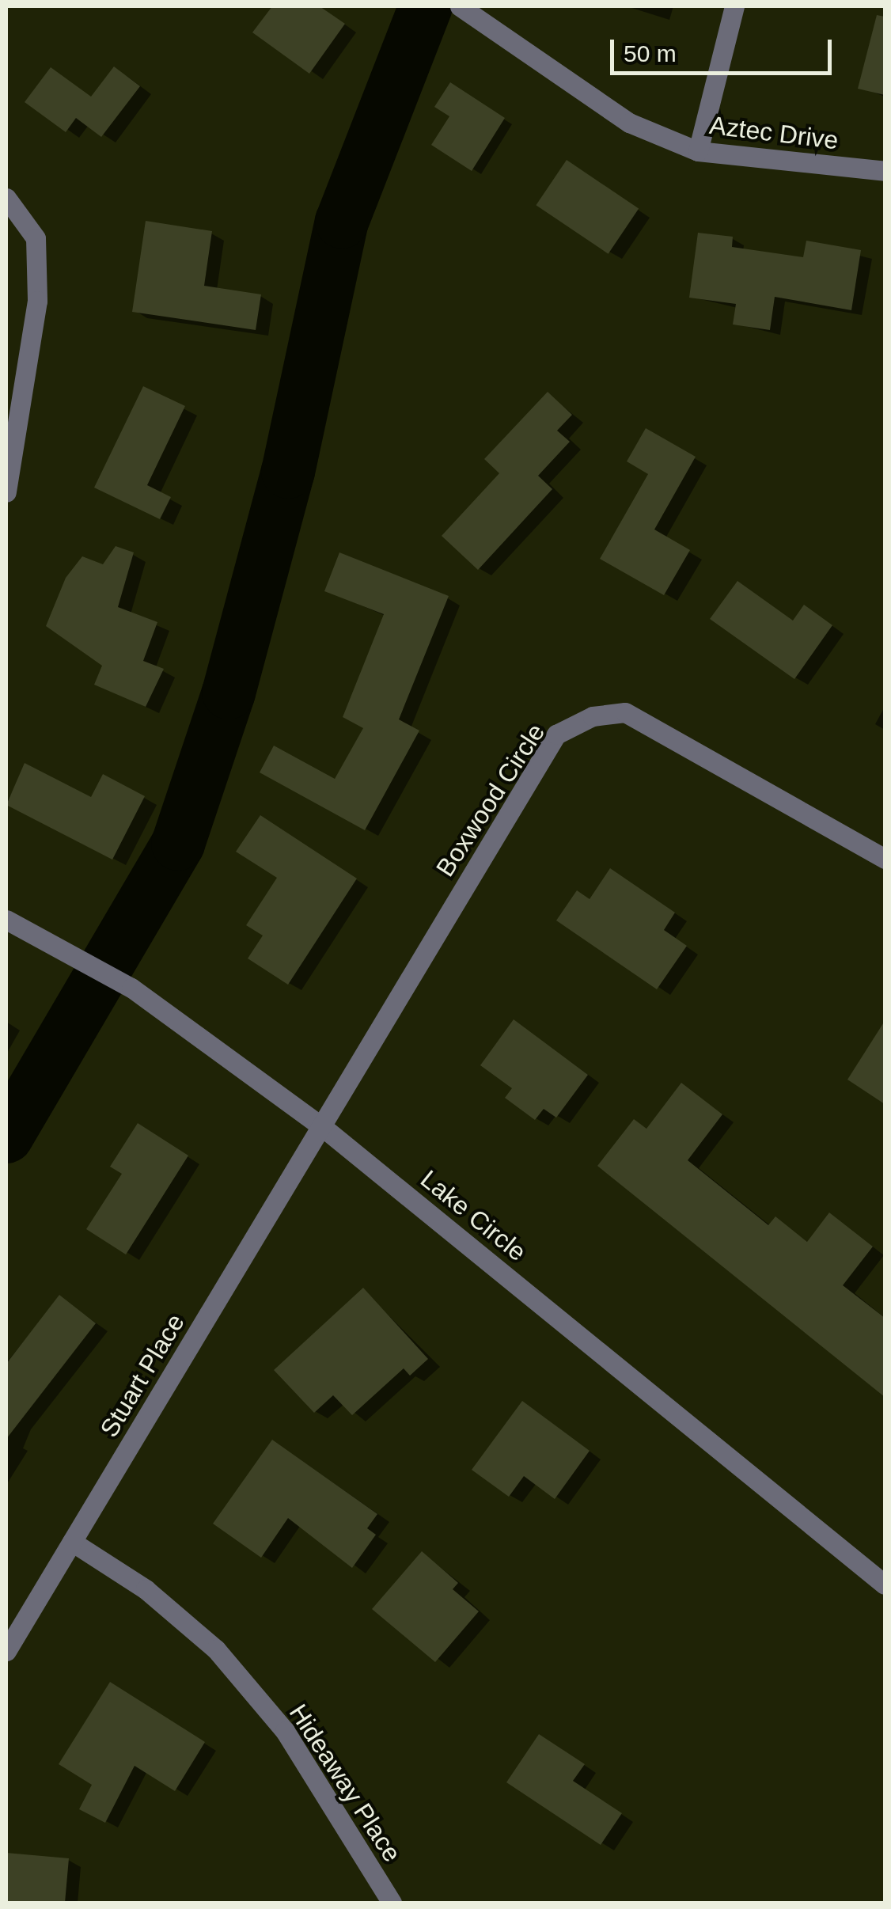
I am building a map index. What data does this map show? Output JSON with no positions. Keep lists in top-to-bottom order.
{
  "streets": {
    "street": [
      "Aztec Drive",
      "Boxwood Circle",
      "Lake Circle",
      "Stuart Place",
      "Hideaway Place"
    ]
  },
  "crossings": [
    ["Boxwood Circle", "Lake Circle"],
    ["Boxwood Circle", "Stuart Place"],
    ["Lake Circle", "Stuart Place"],
    ["Stuart Place", "Hideaway Place"]
  ],
  "scale_bar": "50 m"
}
